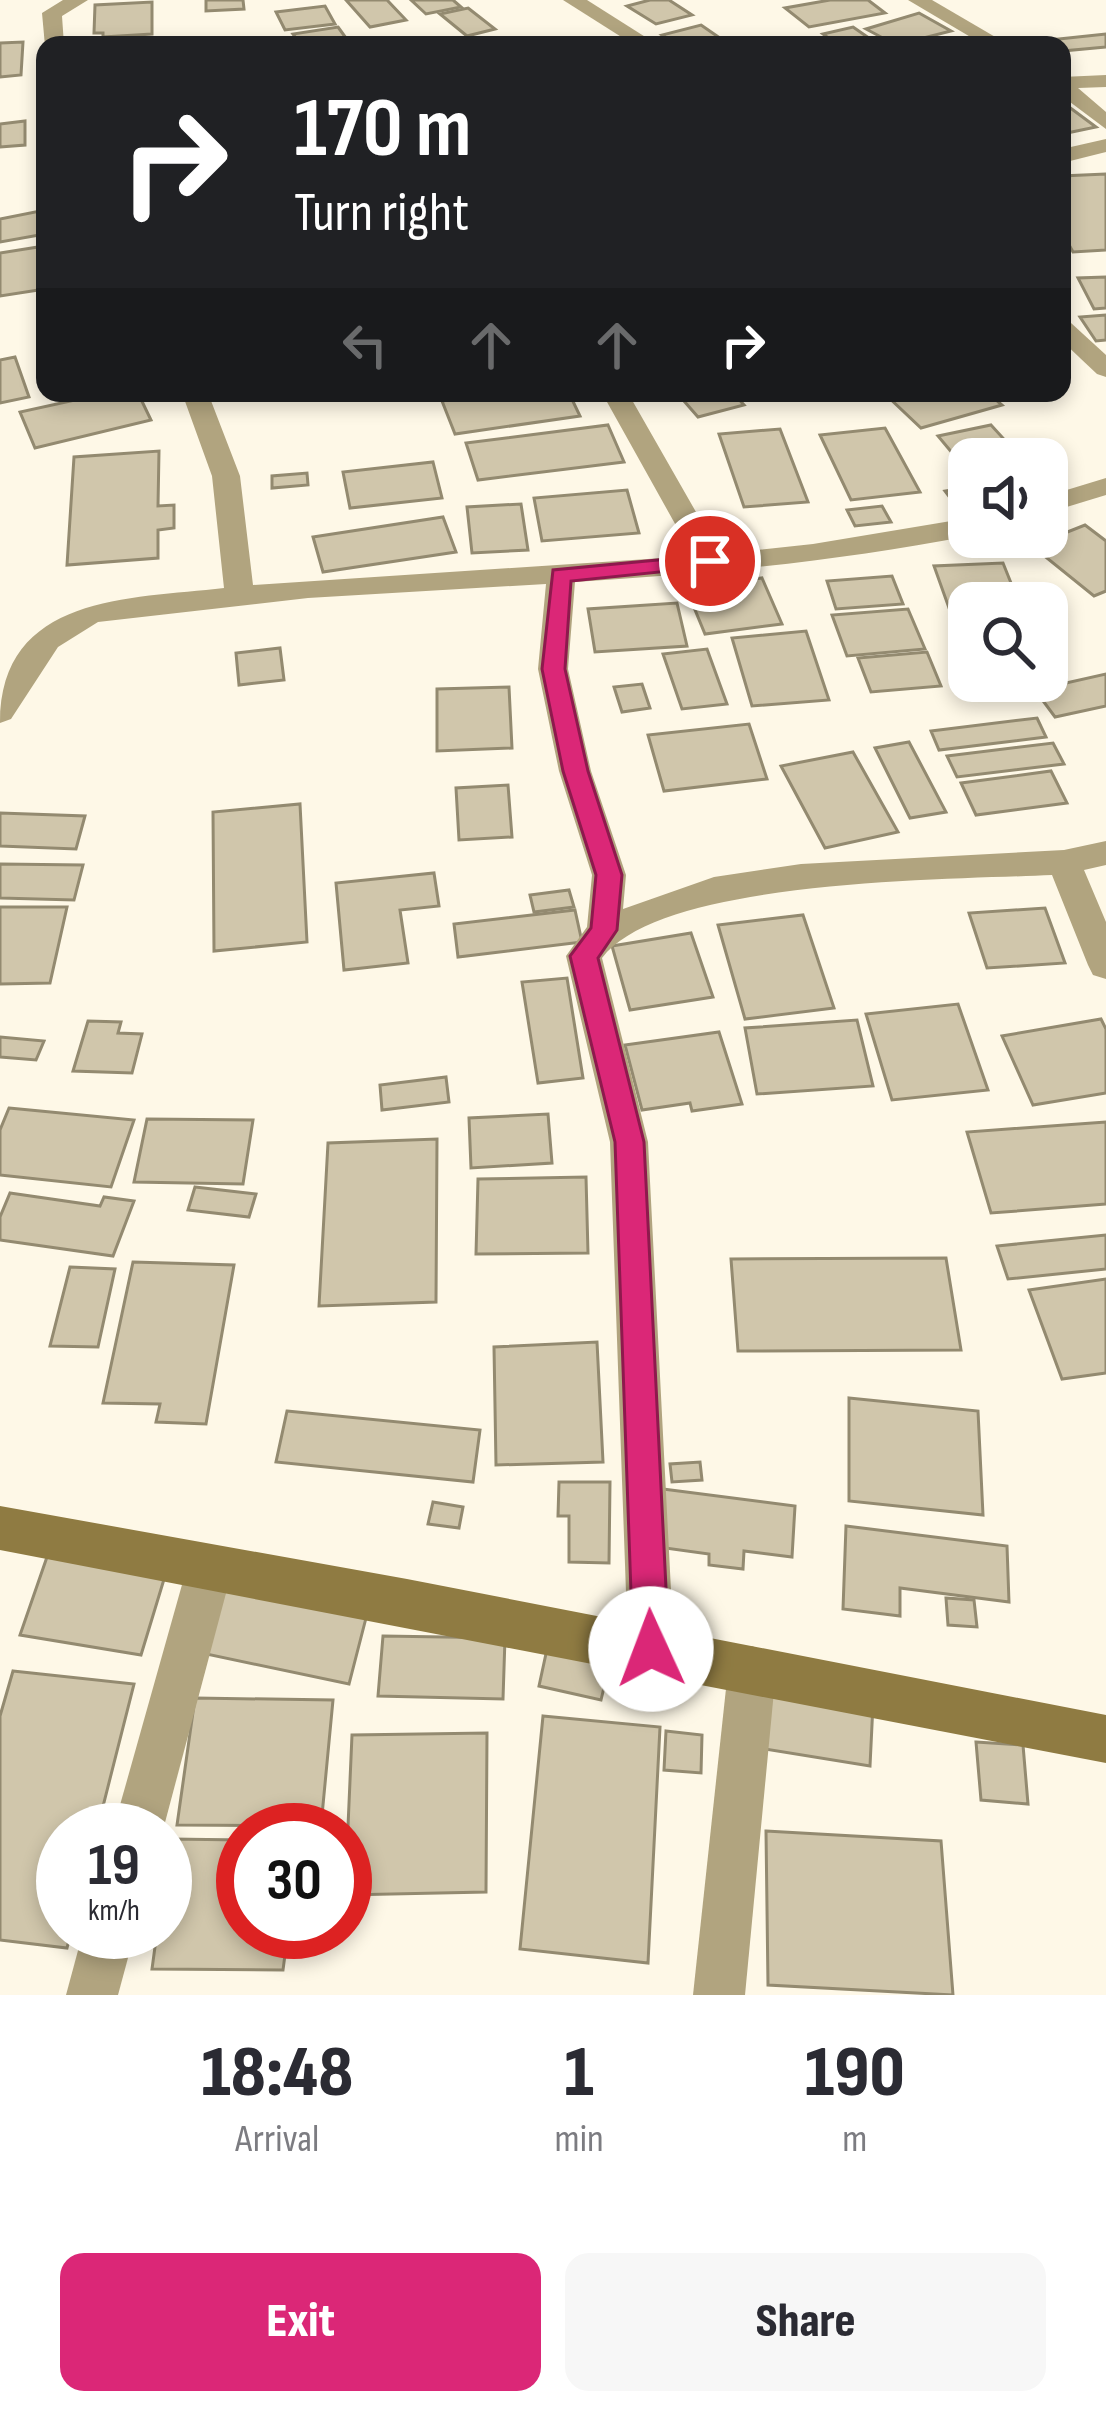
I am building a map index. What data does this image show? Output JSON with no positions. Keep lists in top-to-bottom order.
{
  "page": {
    "turn": ["170 m", "Turn right"],
    "speed": "19 km/h",
    "limit": "30",
    "eta": [
      "18:48",
      "Arrival",
      "1",
      "min",
      "190",
      "m"
    ],
    "buttons": ["Exit", "Share"]
  }
}
